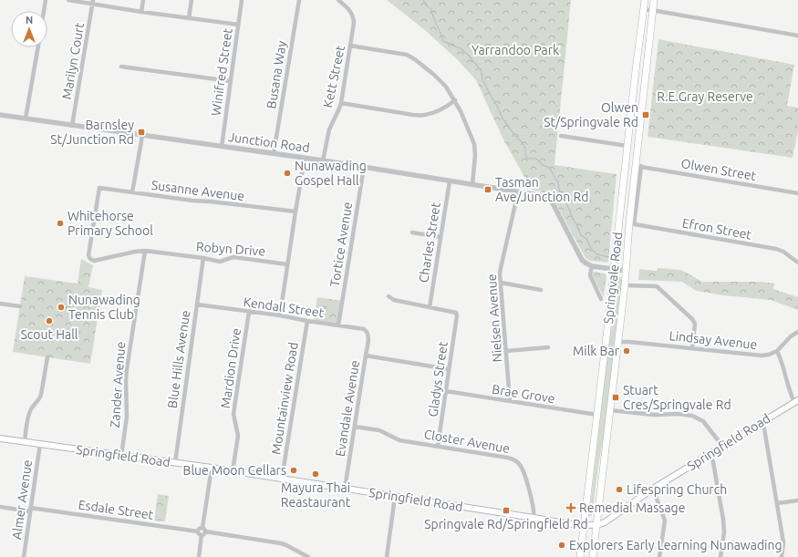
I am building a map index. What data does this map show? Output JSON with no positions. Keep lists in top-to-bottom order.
{
  "streets": {
    "highway": ["Springvale Road"],
    "main road": ["Springfield Road"],
    "street": [
      "Marilyn Court",
      "Winifred Street",
      "Busana Way",
      "Kett Street",
      "Junction Road",
      "Olwen Street",
      "Susanne Avenue",
      "Efron Street",
      "Charles Street",
      "Tortice Avenue",
      "Robyn Drive",
      "Kendall Street",
      "Nielsen Avenue",
      "Lindsay Avenue",
      "Blue Hills Avenue",
      "Mardion Drive",
      "Gladys Street",
      "Zander Avenue",
      "Brae Grove",
      "Mountainview Road",
      "Evandale Avenue",
      "Closter Avenue",
      "Almer Avenue",
      "Esdale Street"
    ]
  },
  "crossings": [
    ["Marilyn Court", "Junction Road"],
    ["Winifred Street", "Junction Road"],
    ["Busana Way", "Junction Road"],
    ["Kett Street", "Junction Road"],
    ["Junction Road", "Charles Street"],
    ["Junction Road", "Tortice Avenue"],
    ["Junction Road", "Nielsen Avenue"],
    ["Olwen Street", "Springvale Road"],
    ["Susanne Avenue", "Robyn Drive"],
    ["Efron Street", "Springvale Road"],
    ["Charles Street", "Gladys Street"],
    ["Tortice Avenue", "Kendall Street"],
    ["Robyn Drive", "Blue Hills Avenue"],
    ["Robyn Drive", "Zander Avenue"],
    ["Springvale Road", "Lindsay Avenue"],
    ["Springvale Road", "Brae Grove"],
    ["Springvale Road", "Springfield Road"],
    ["Kendall Street", "Blue Hills Avenue"],
    ["Kendall Street", "Mardion Drive"],
    ["Kendall Street", "Mountainview Road"],
    ["Kendall Street", "Evandale Avenue"],
    ["Nielsen Avenue", "Brae Grove"],
    ["Blue Hills Avenue", "Springfield Road"],
    ["Mardion Drive", "Springfield Road"],
    ["Gladys Street", "Brae Grove"],
    ["Gladys Street", "Closter Avenue"],
    ["Zander Avenue", "Springfield Road"],
    ["Mountainview Road", "Springfield Road"],
    ["Evandale Avenue", "Closter Avenue"],
    ["Evandale Avenue", "Springfield Road"],
    ["Closter Avenue", "Springfield Road"],
    ["Springfield Road", "Almer Avenue"],
    ["Almer Avenue", "Esdale Street"]
  ],
  "parks": ["Yarrandoo Park", "R.E.Gray Reserve"],
  "places": {
    "transit": [
      "Olwen St/Springvale Rd",
      "Barnsley St/Junction Rd",
      "Tasman Ave/Junction Rd",
      "Stuart Cres/Springvale Rd",
      "Springvale Rd/Springfield Rd"
    ],
    "other": [
      "Nunawading Gospel Hall",
      "Whitehorse Primary School",
      "Nunawading Tennis Club",
      "Scout Hall",
      "Milk Bar",
      "Blue Moon Cellars",
      "Mayura Thai Reastaurant",
      "Lifespring Church",
      "Explorers Early Learning Nunawading"
    ],
    "health": ["Remedial Massage"]
  },
  "north": "top"
}
